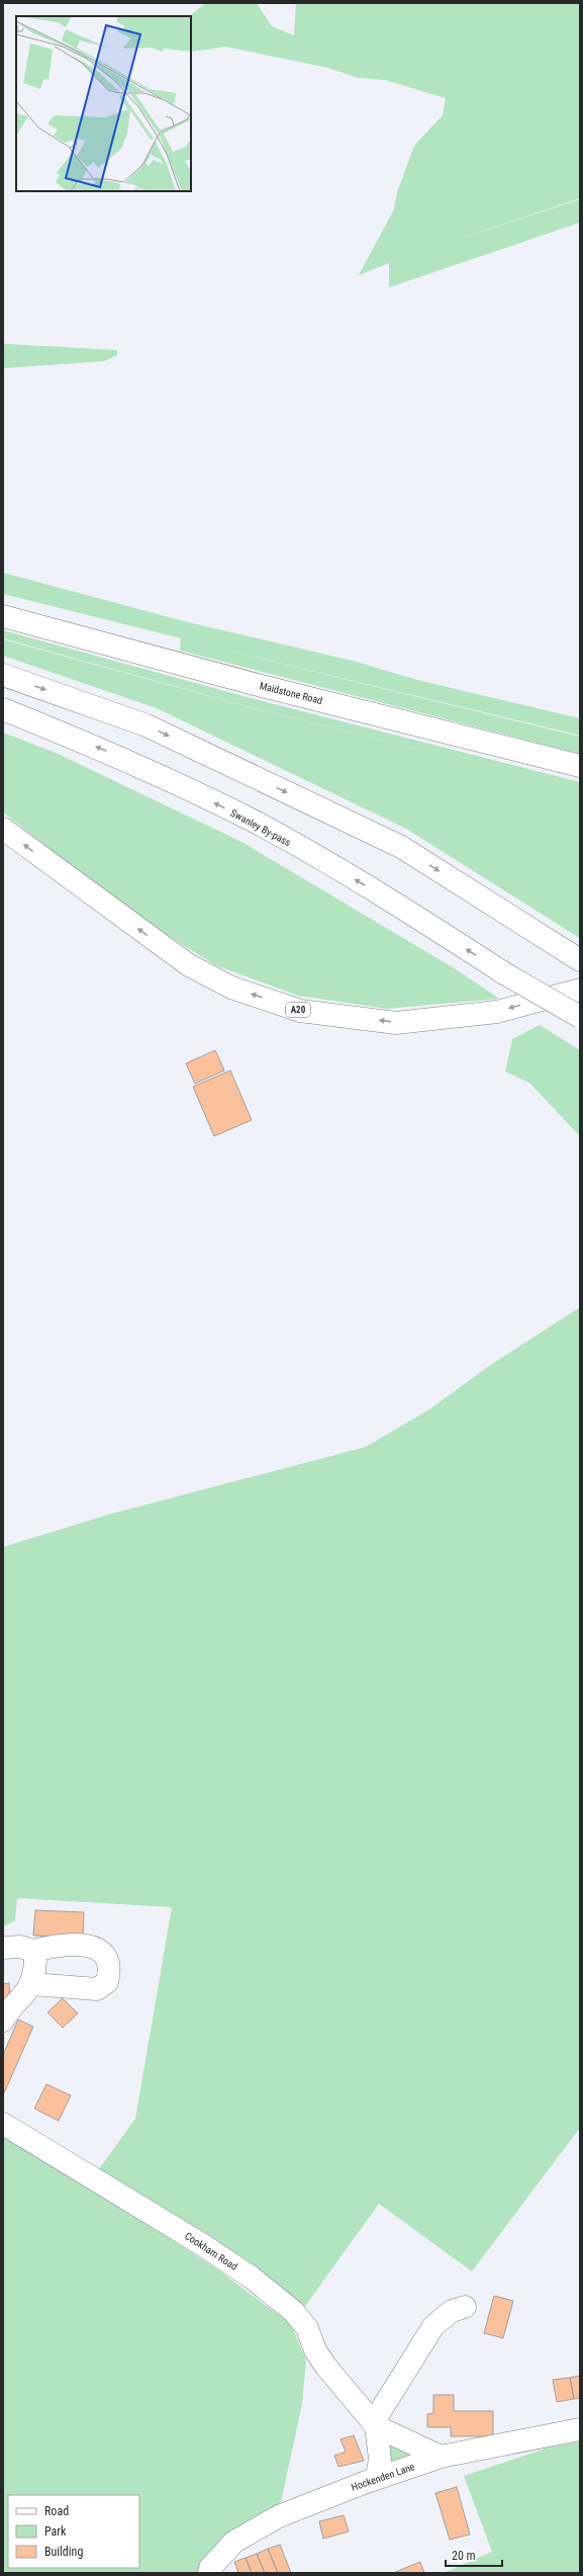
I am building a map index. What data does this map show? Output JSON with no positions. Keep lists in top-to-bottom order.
{
  "streets": {
    "main road": [
      "Maidstone Road",
      "Swanley By-pass",
      "A20",
      "Cookham Road",
      "Hockenden Lane"
    ]
  },
  "crossings": [
    ["Cookham Road", "Hockenden Lane"]
  ],
  "legend": ["Road", "Park", "Building"],
  "scale_bar": "20 m"
}
